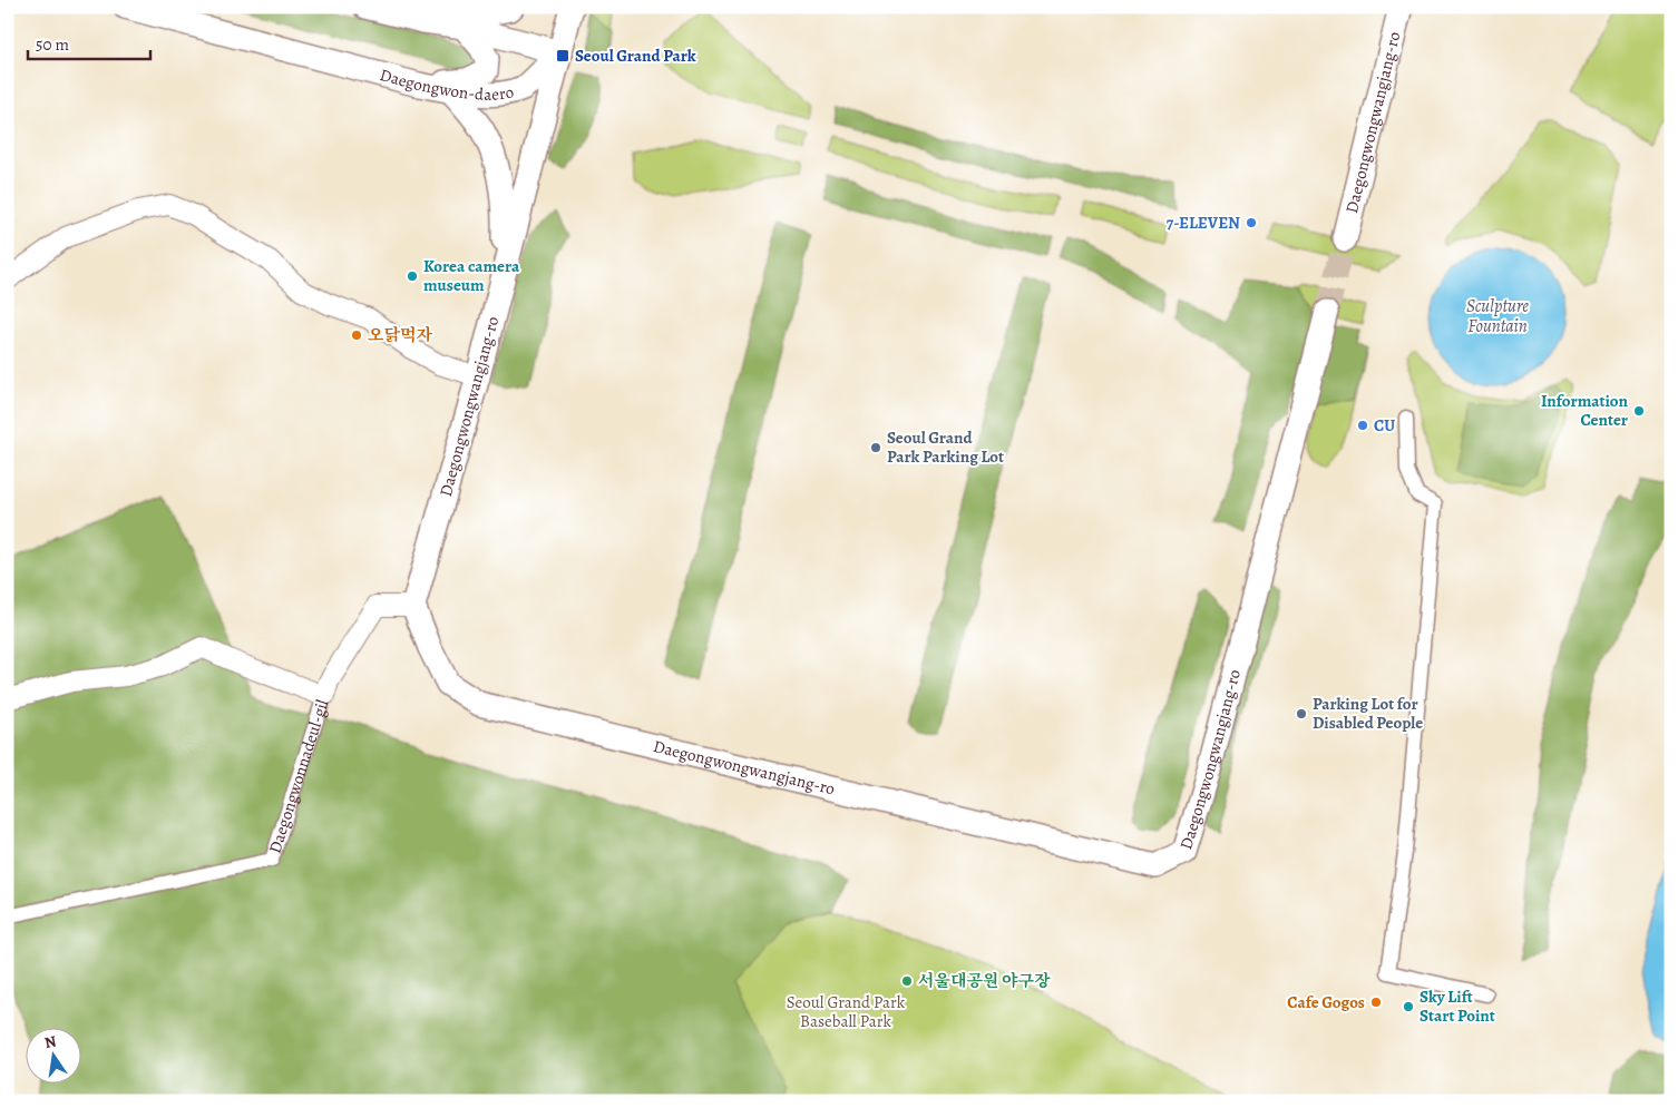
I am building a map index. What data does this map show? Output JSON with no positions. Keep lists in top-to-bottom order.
{
  "streets": {
    "street": ["Daegongwon-daero", "Daegongwongwangjang-ro", "Daegongwonnadeul-gil"]
  },
  "crossings": [
    ["Daegongwon-daero", "Daegongwongwangjang-ro"],
    ["Daegongwongwangjang-ro", "Daegongwonnadeul-gil"]
  ],
  "water": ["Sculpture Fountain"],
  "parks": ["Seoul Grand Park Baseball Park"],
  "places": {
    "transit": ["Seoul Grand Park"],
    "other": [
      "7-ELEVEN",
      "Korea camera museum",
      "오닭먹자",
      "Information Center",
      "CU",
      "Seoul Grand Park Parking Lot",
      "Parking Lot for Disabled People",
      "서울대공원 야구장",
      "Cafe Gogos",
      "Sky Lift Start Point"
    ]
  },
  "scale_bar": "50 m",
  "north": "top"
}
